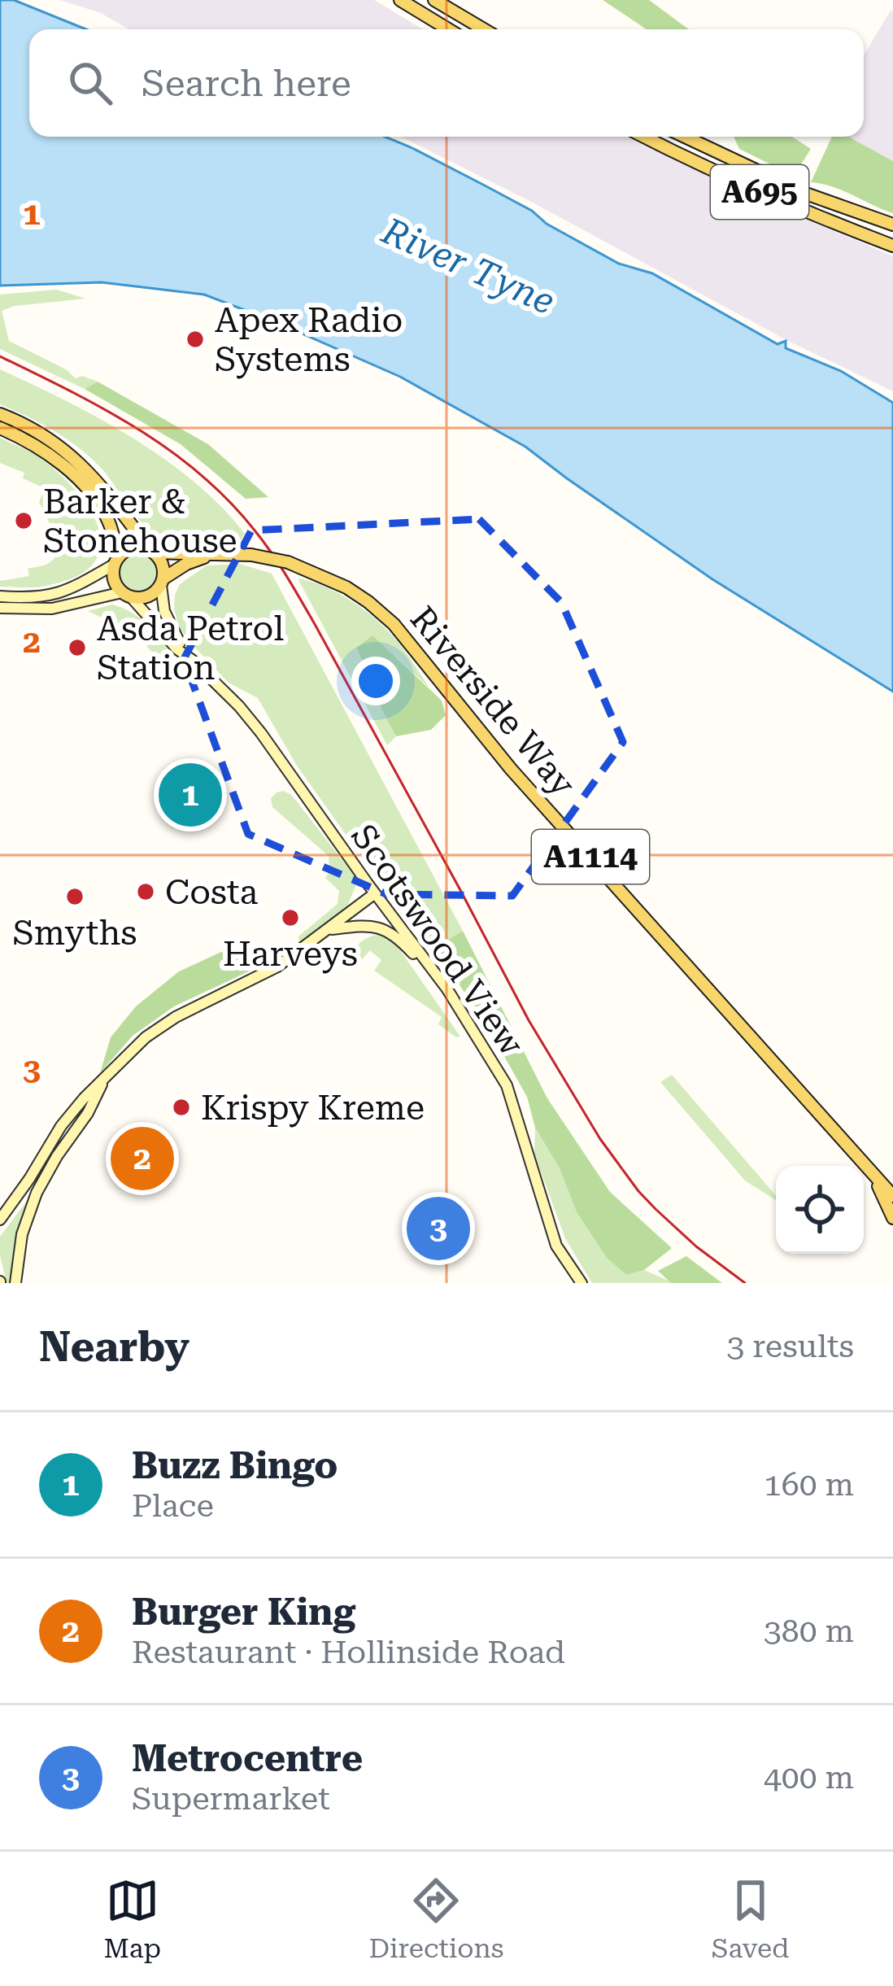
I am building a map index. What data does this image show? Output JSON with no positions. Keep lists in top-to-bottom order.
{
  "streets": {
    "main road": ["A695", "Riverside Way", "A1114"],
    "street": ["Scotswood View"]
  },
  "crossings": [
    ["Riverside Way", "A1114"],
    ["Riverside Way", "Scotswood View"]
  ],
  "water": ["River Tyne"],
  "places": [
    "Apex Radio Systems",
    "Barker & Stonehouse",
    "Asda Petrol Station",
    "Costa",
    "Smyths",
    "Harveys",
    "Krispy Kreme"
  ],
  "page": {
    "search": "Search here",
    "pins": ["1", "2", "3"],
    "heading": ["Nearby", "3 results"],
    "list": [
      {
        "mark": "1",
        "name": "Buzz Bingo",
        "note": "Place",
        "value": "160 m"
      },
      {
        "mark": "2",
        "name": "Burger King",
        "note": "Restaurant · Hollinside Road",
        "value": "380 m"
      },
      {
        "mark": "3",
        "name": "Metrocentre",
        "note": "Supermarket",
        "value": "400 m"
      }
    ],
    "nav": ["Map", "Directions", "Saved"]
  },
  "grid": {
    "rows": ["1", "2", "3"]
  }
}
